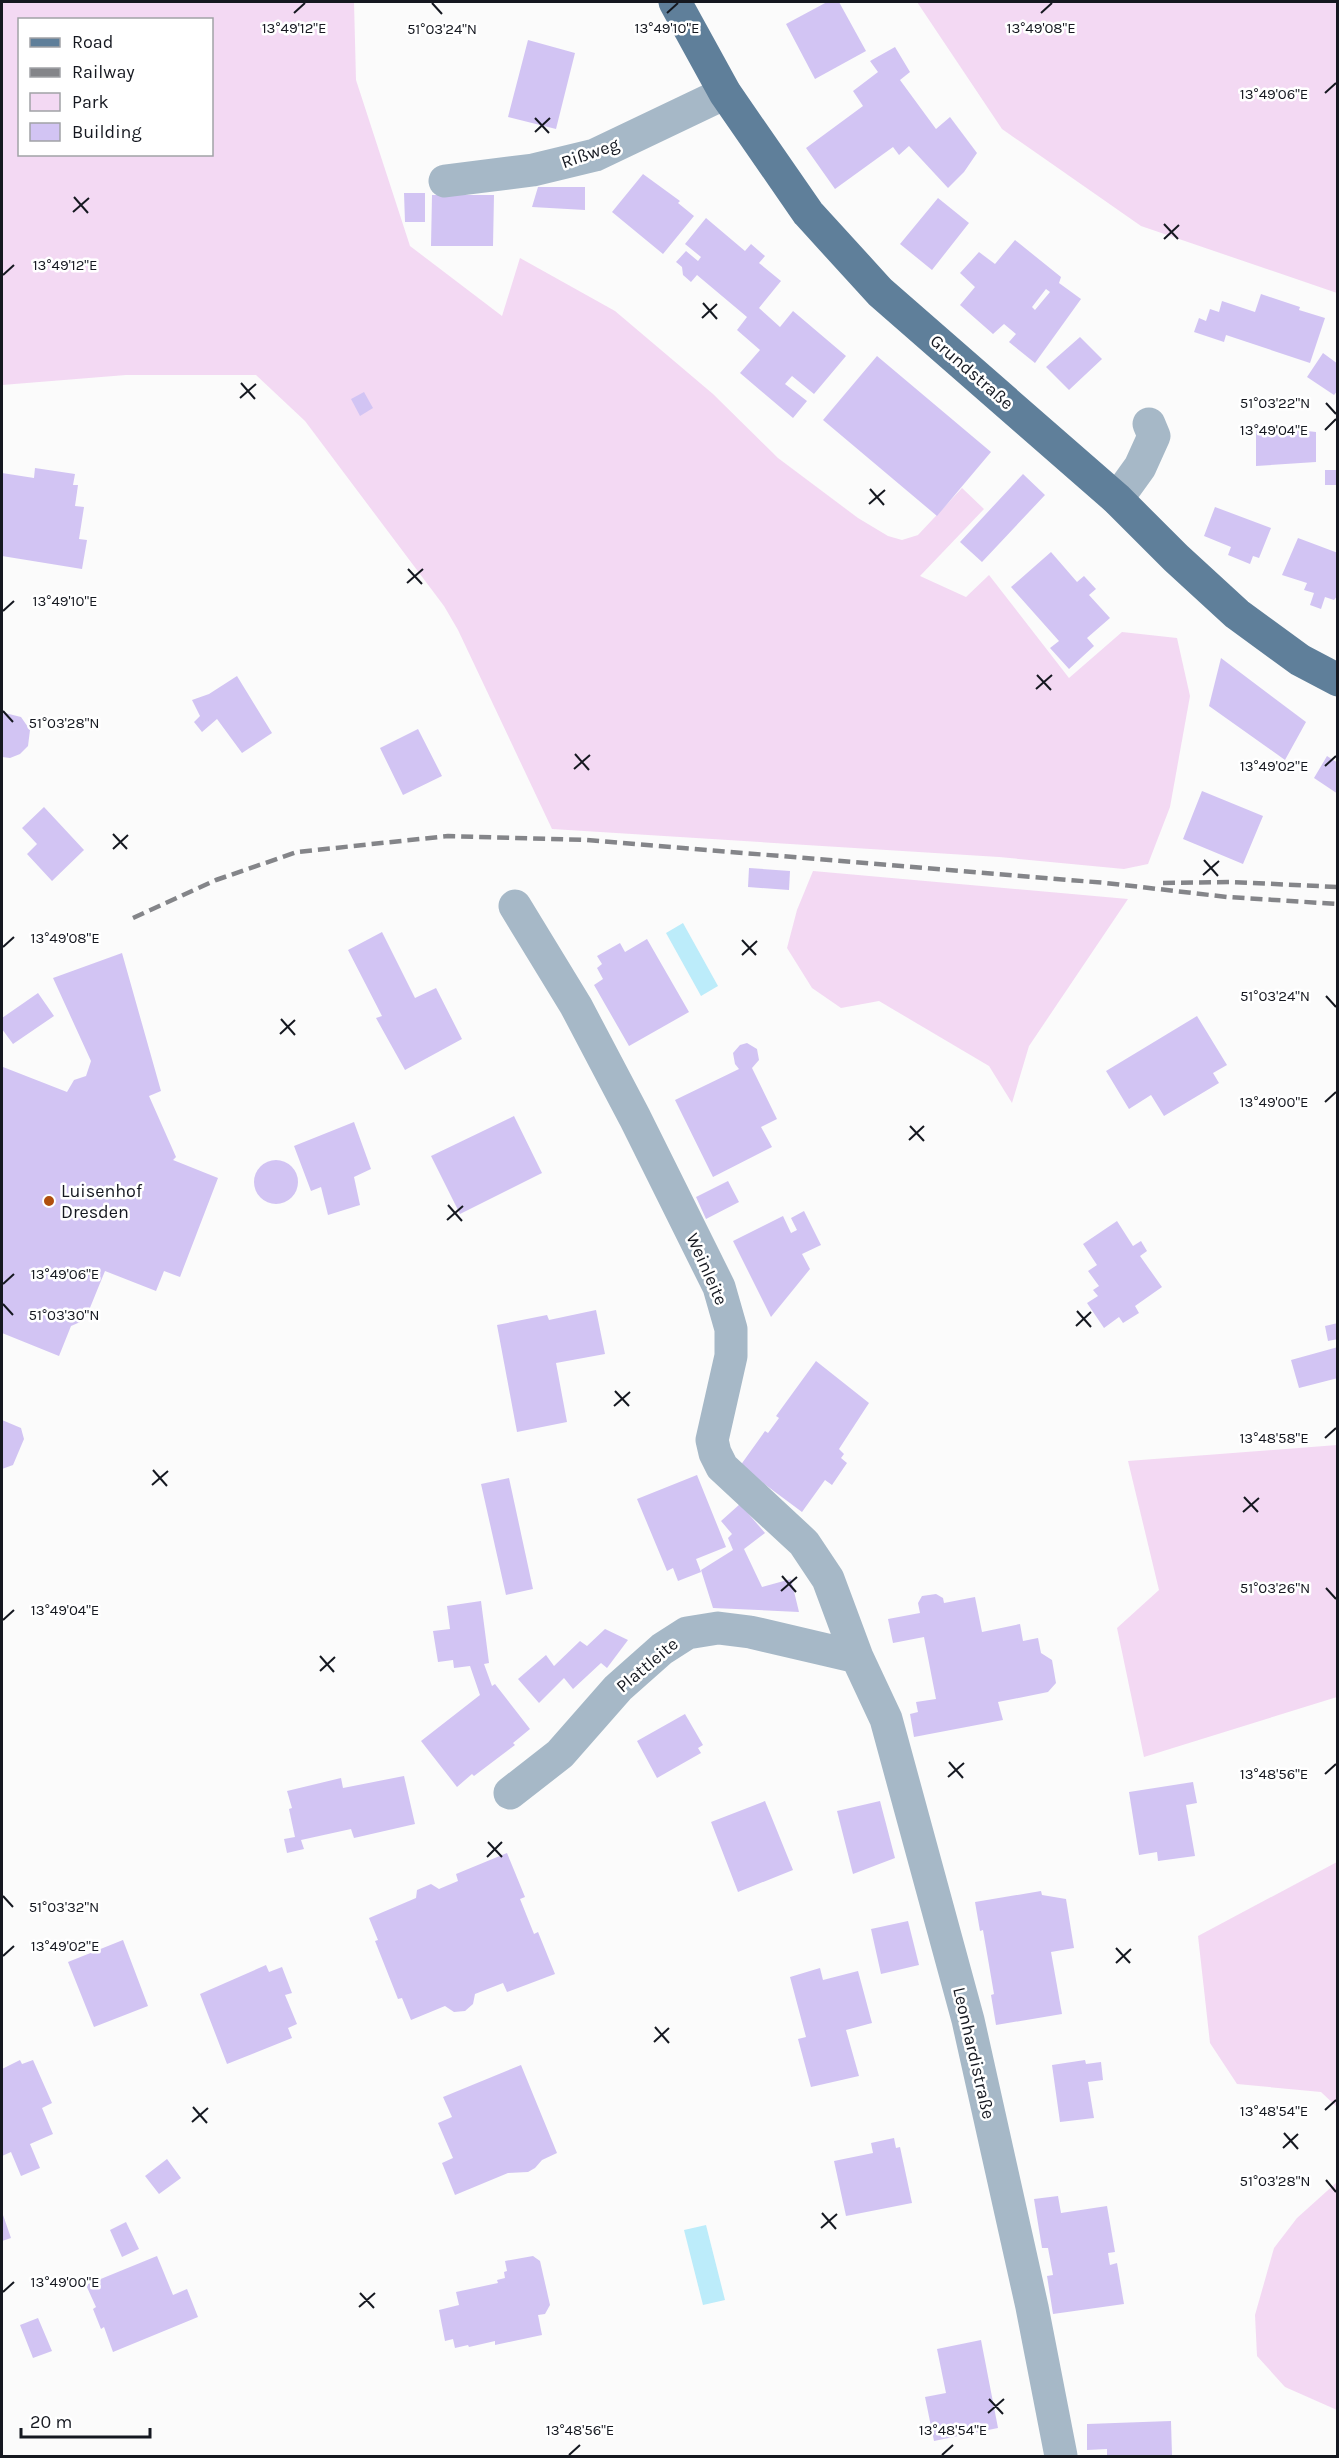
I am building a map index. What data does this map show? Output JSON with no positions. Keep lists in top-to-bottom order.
{
  "streets": {
    "main road": ["Grundstraße"],
    "street": [
      "Rißweg",
      "Weinleite",
      "Plattleite",
      "Leonhardistraße"
    ]
  },
  "crossings": [
    ["Rißweg", "Grundstraße"],
    ["Weinleite", "Plattleite"],
    ["Weinleite", "Leonhardistraße"],
    ["Plattleite", "Leonhardistraße"]
  ],
  "places": ["Luisenhof Dresden"],
  "legend": [
    "Road",
    "Railway",
    "Park",
    "Building"
  ],
  "scale_bar": "20 m",
  "coordinates": [
    "13°49'12\"E",
    "13°49'08\"E",
    "13°49'10\"E",
    "51°03'24\"N",
    "13°49'06\"E",
    "51°03'22\"N",
    "13°49'04\"E",
    "51°03'28\"N",
    "13°49'02\"E",
    "13°49'00\"E",
    "51°03'30\"N",
    "13°48'58\"E",
    "51°03'26\"N",
    "13°48'56\"E",
    "51°03'32\"N",
    "13°48'54\"E"
  ]
}
